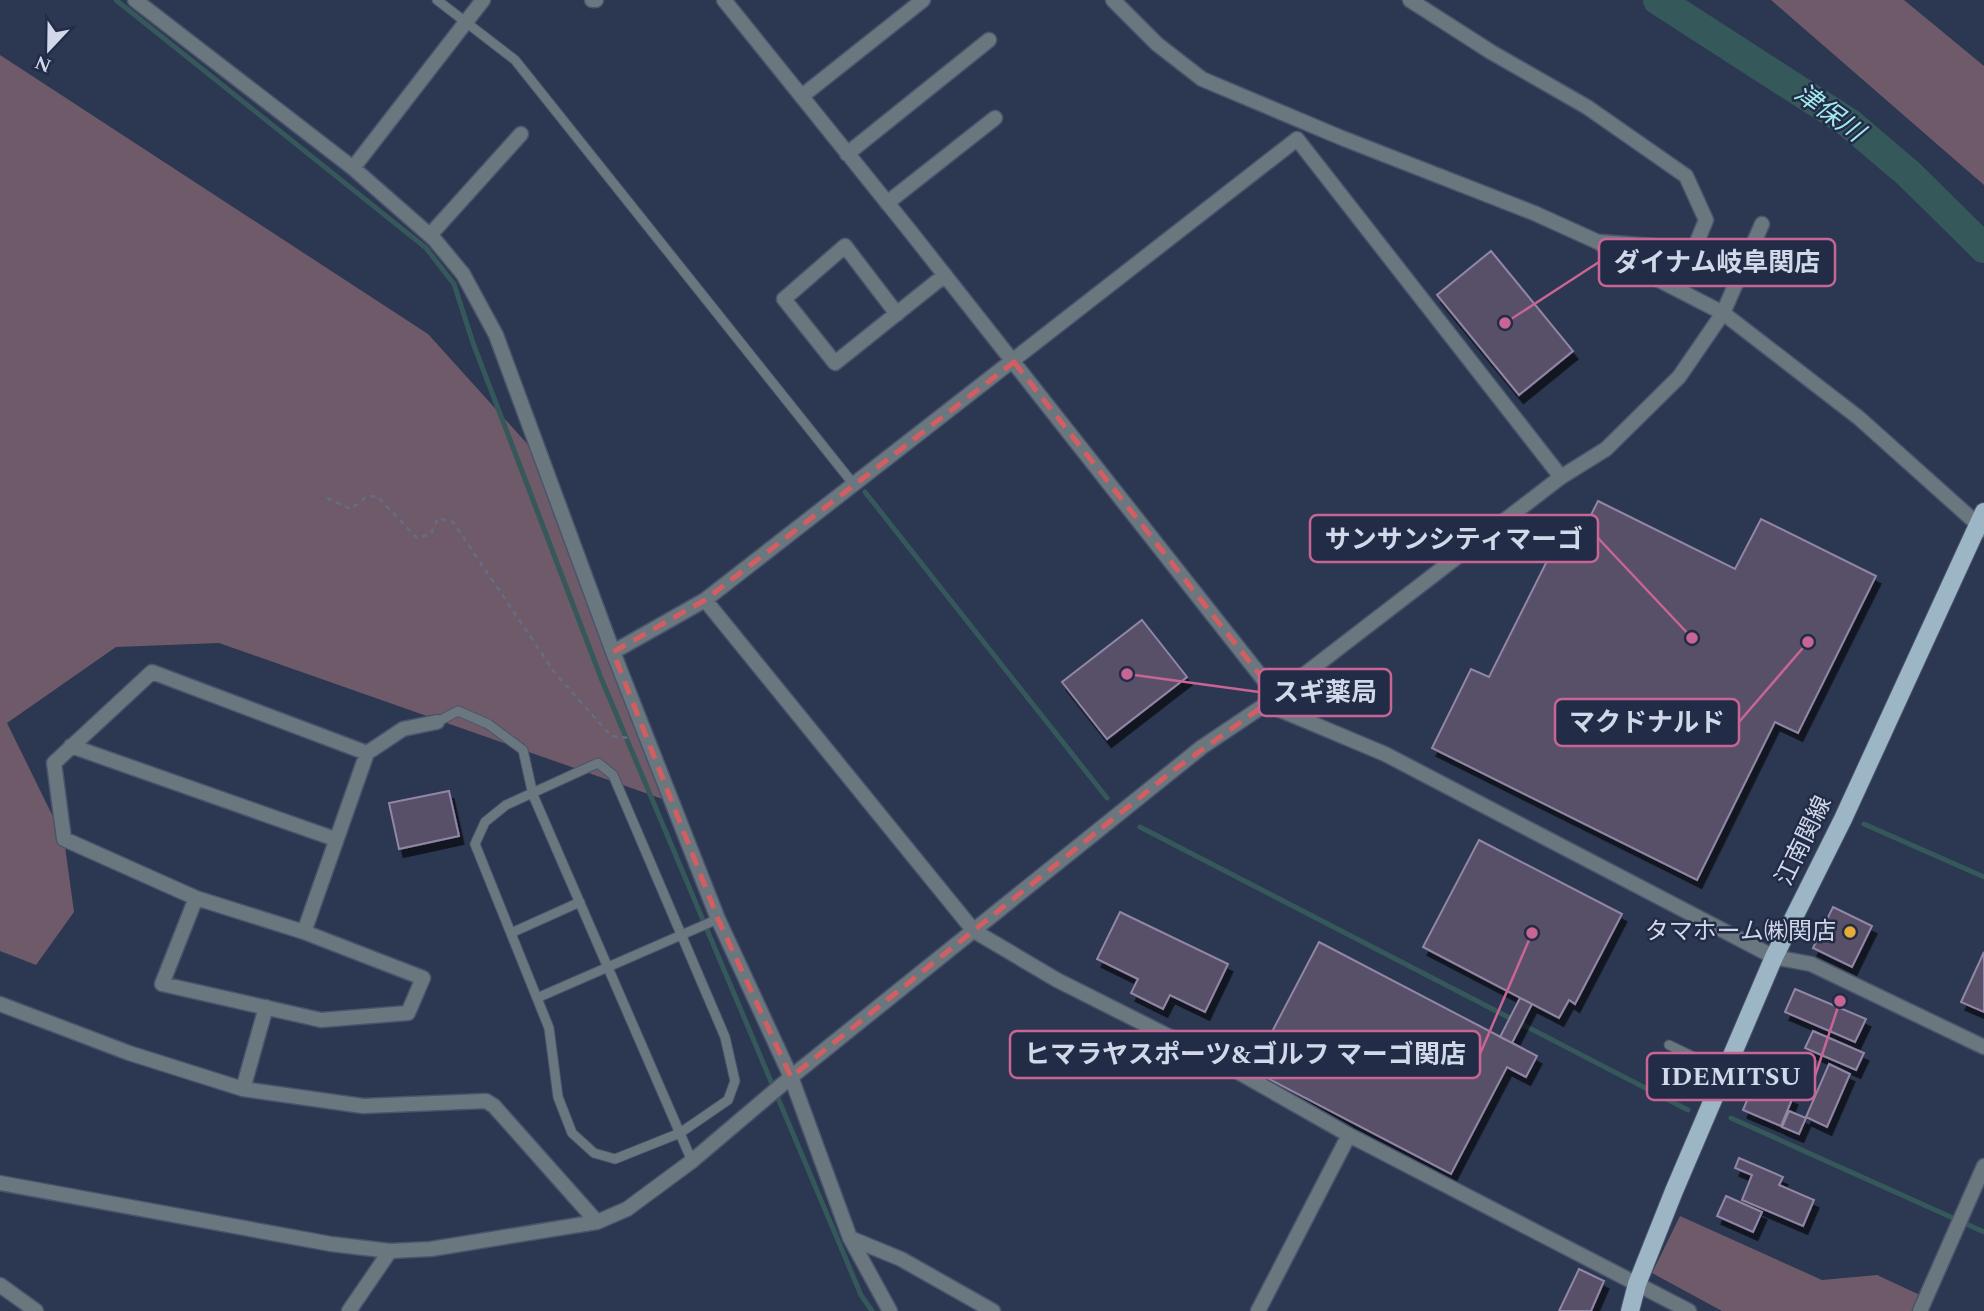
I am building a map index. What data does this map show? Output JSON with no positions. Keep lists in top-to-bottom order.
{
  "streets": {
    "main road": ["江南関線"]
  },
  "water": ["津保川"],
  "places": [
    "ダイナム岐阜関店",
    "サンサンシティマーゴ",
    "マクドナルド",
    "スギ薬局",
    "タマホーム㈱関店",
    "ヒマラヤスポーツ&ゴルフ マーゴ関店",
    "IDEMITSU"
  ],
  "north": "bottom"
}
